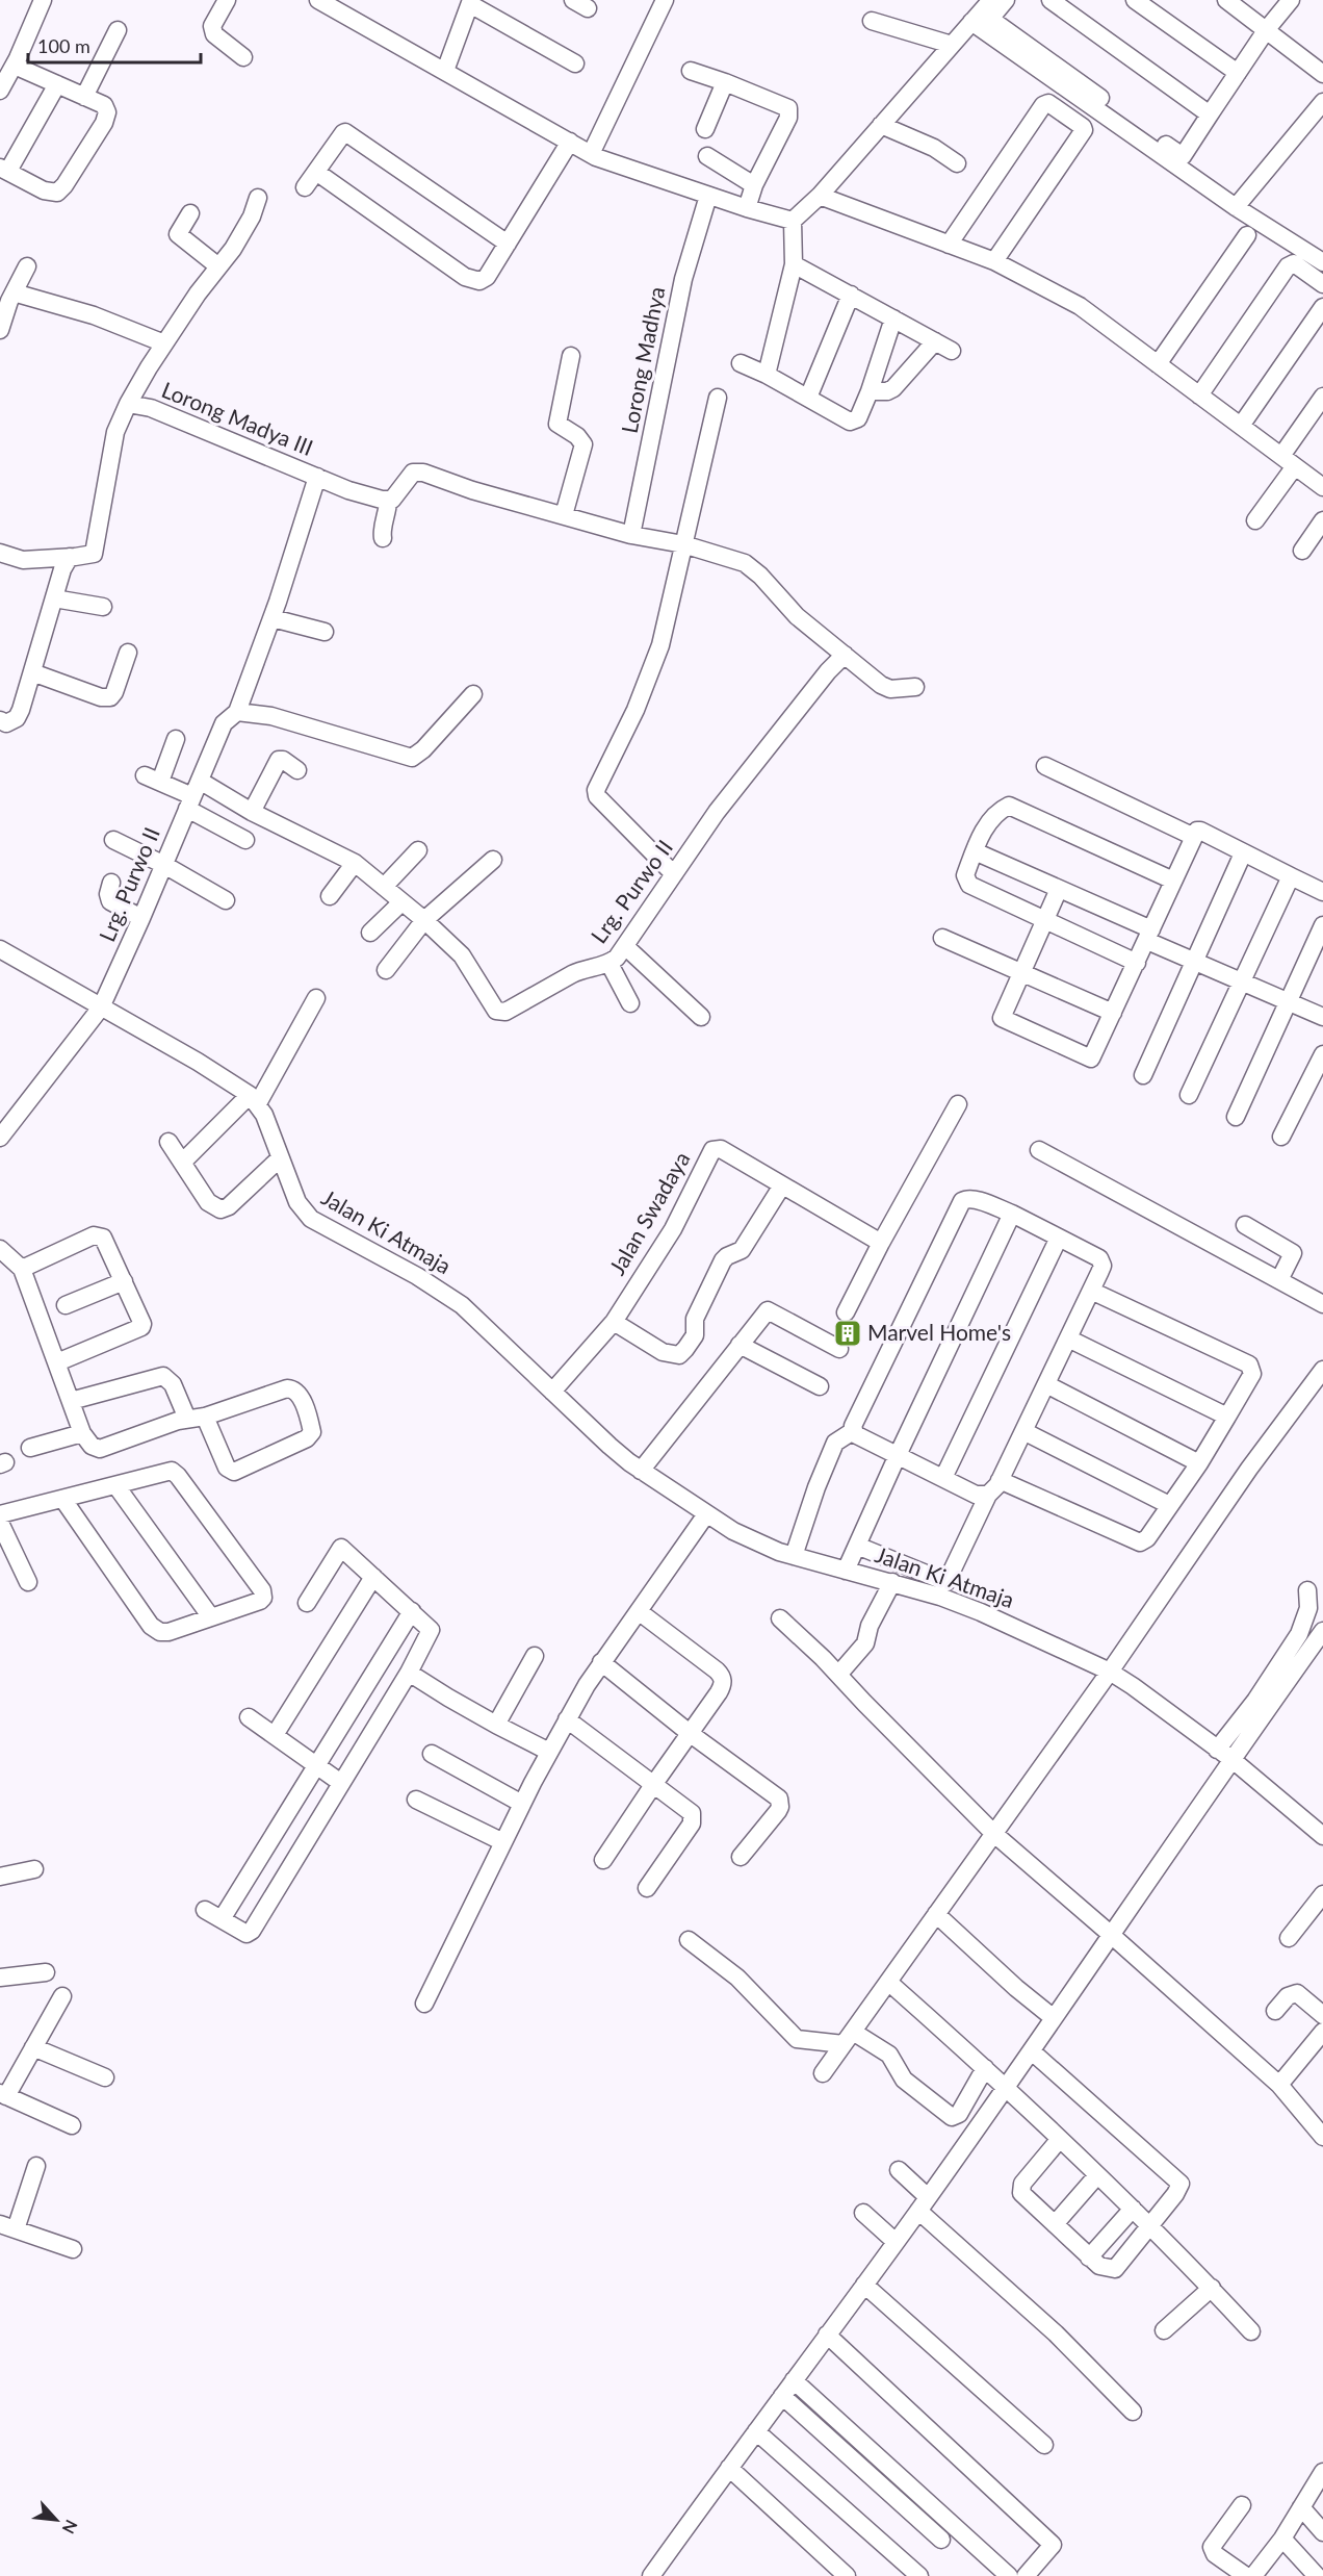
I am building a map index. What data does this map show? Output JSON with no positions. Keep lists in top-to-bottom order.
{
  "streets": {
    "street": [
      "Lorong Madhya",
      "Lorong Madya III",
      "Lrg. Purwo II",
      "Jalan Swadaya",
      "Jalan Ki Atmaja"
    ]
  },
  "crossings": [
    ["Lorong Madya III", "Lrg. Purwo II"],
    ["Jalan Swadaya", "Jalan Ki Atmaja"]
  ],
  "places": {
    "building": ["Marvel Home's"]
  },
  "scale_bar": "100 m",
  "north": "bottom right"
}
